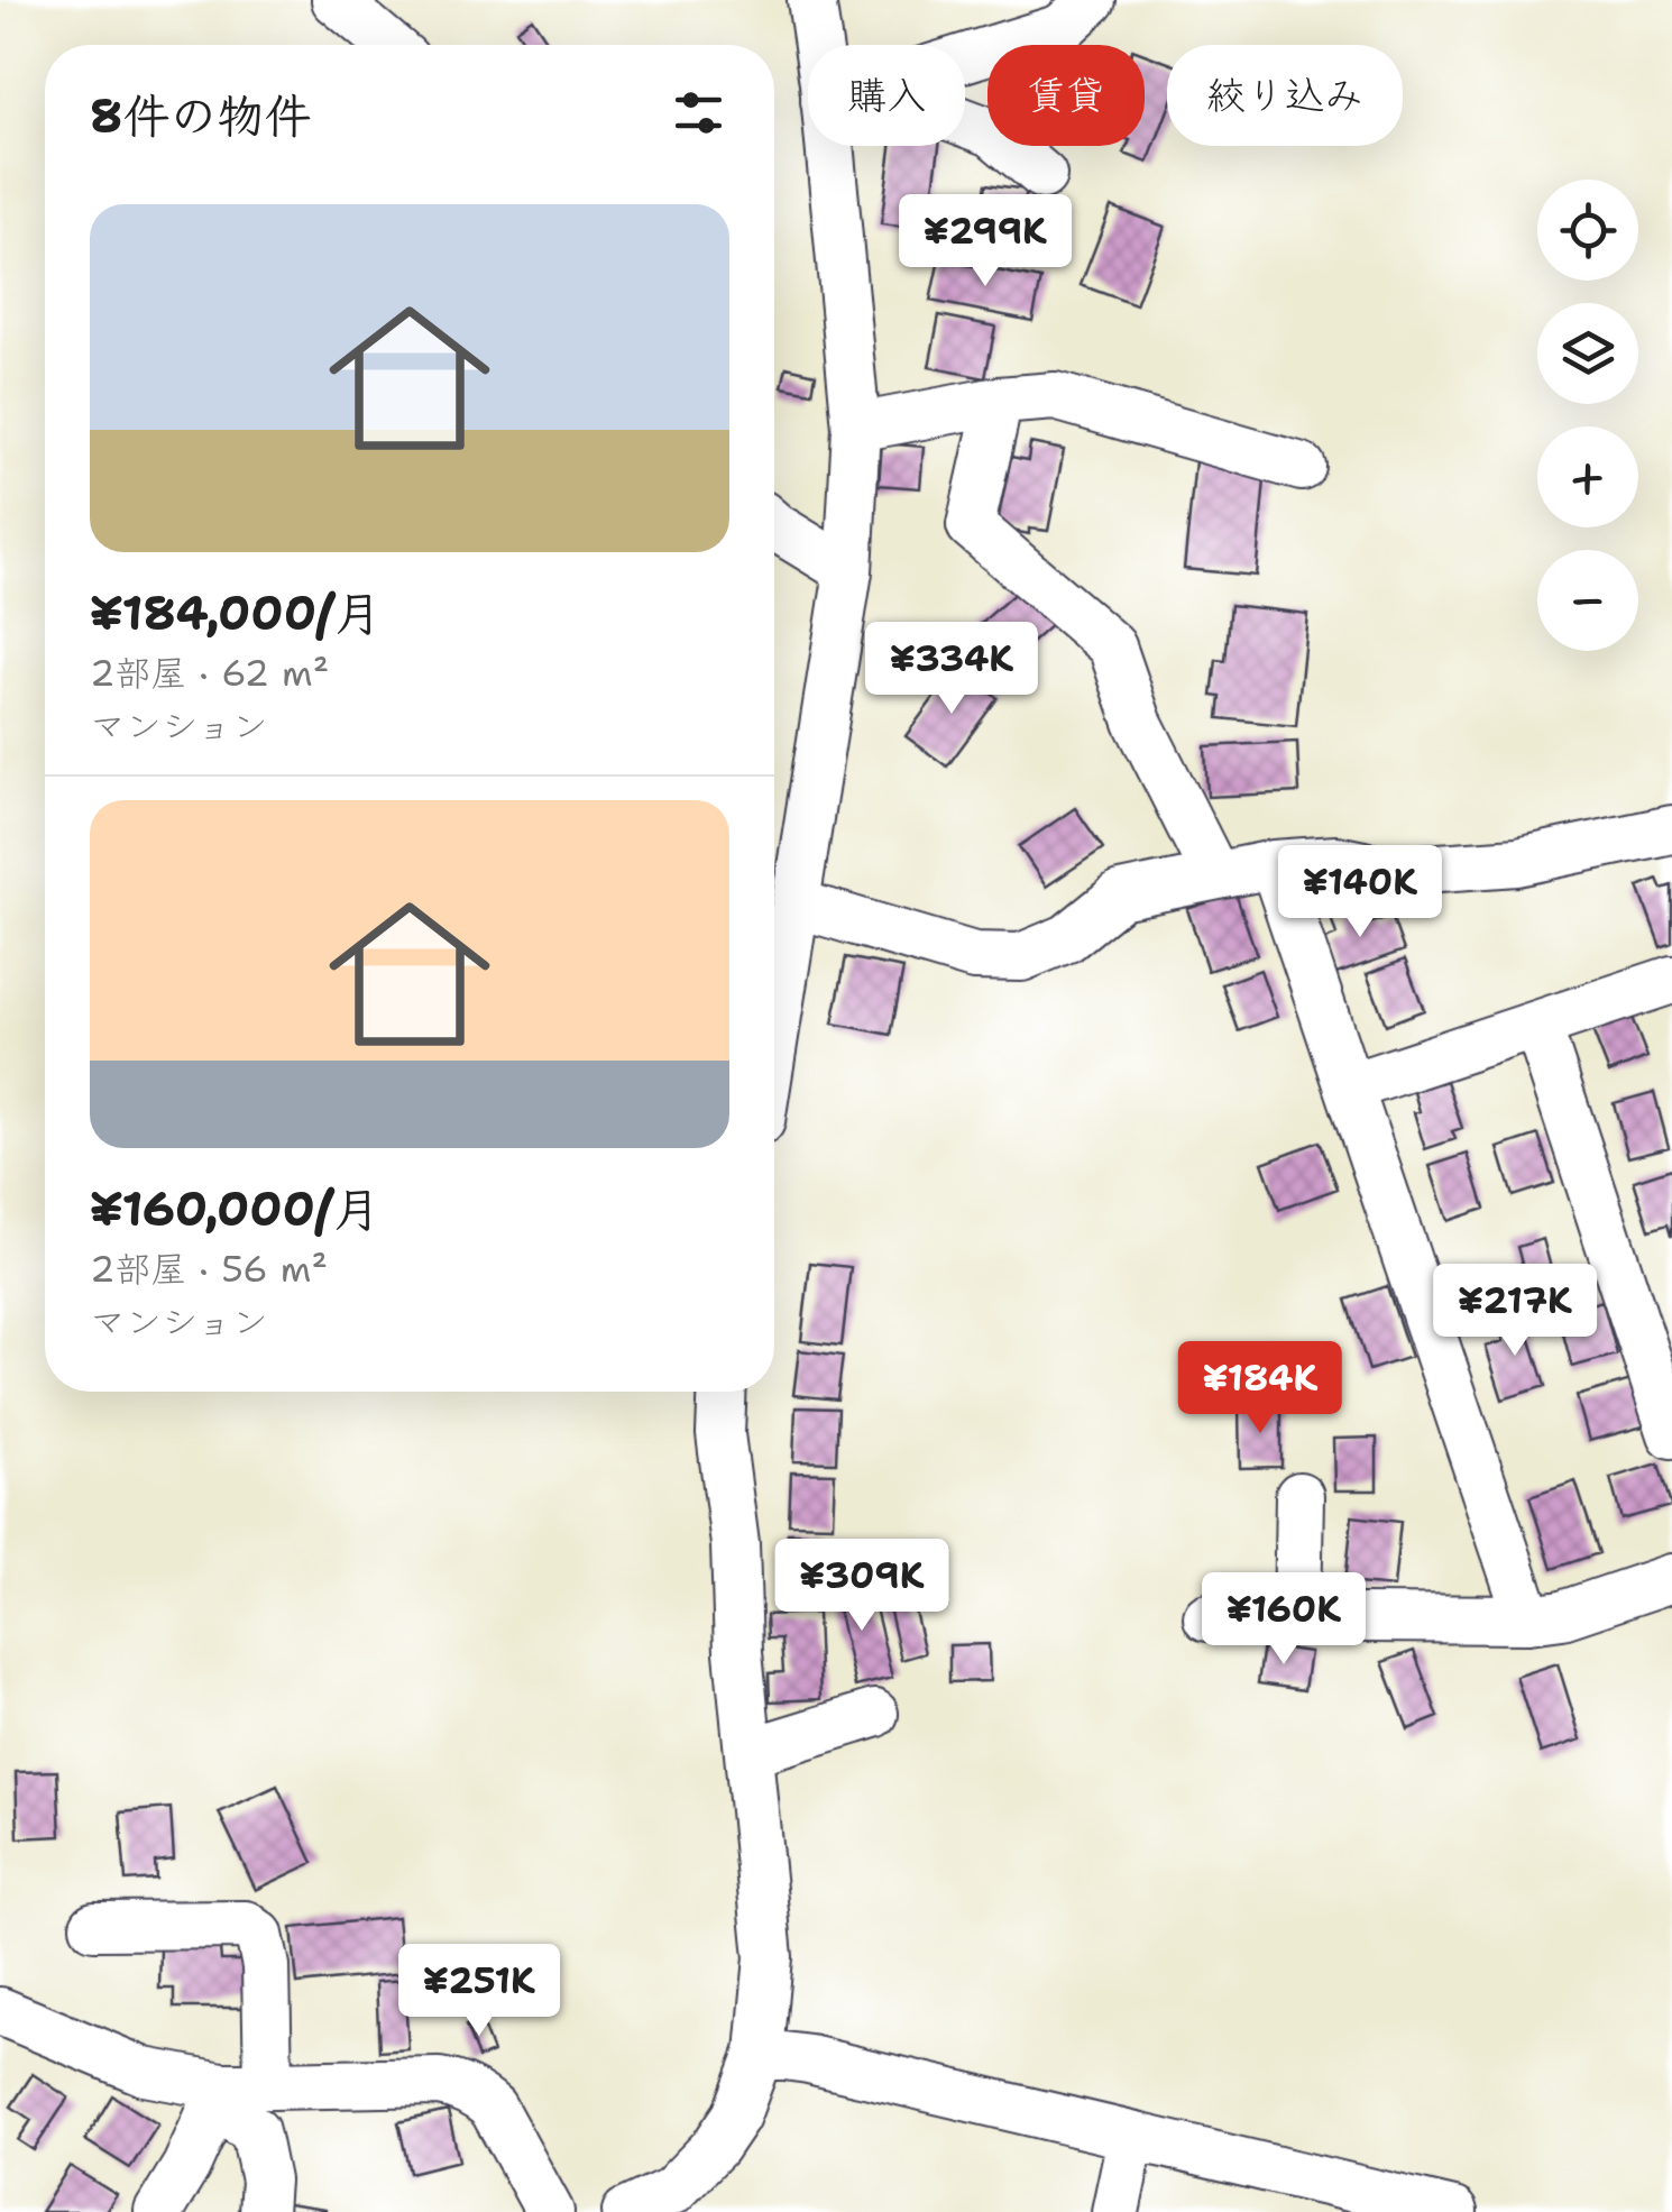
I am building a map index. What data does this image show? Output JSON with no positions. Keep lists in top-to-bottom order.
{
  "page": {
    "chip": ["購入", "賃貸", "絞り込み"],
    "heading": "8件の物件",
    "map_buttons": ["+", "−"],
    "list": [
      {
        "name": "¥184,000/月",
        "note": "2部屋 · 62 m² · マンション"
      },
      {
        "name": "¥160,000/月",
        "note": "2部屋 · 56 m² · マンション"
      }
    ],
    "price": [
      "¥299K",
      "¥334K",
      "¥140K",
      "¥217K",
      "¥184K",
      "¥309K",
      "¥160K",
      "¥251K"
    ]
  }
}
